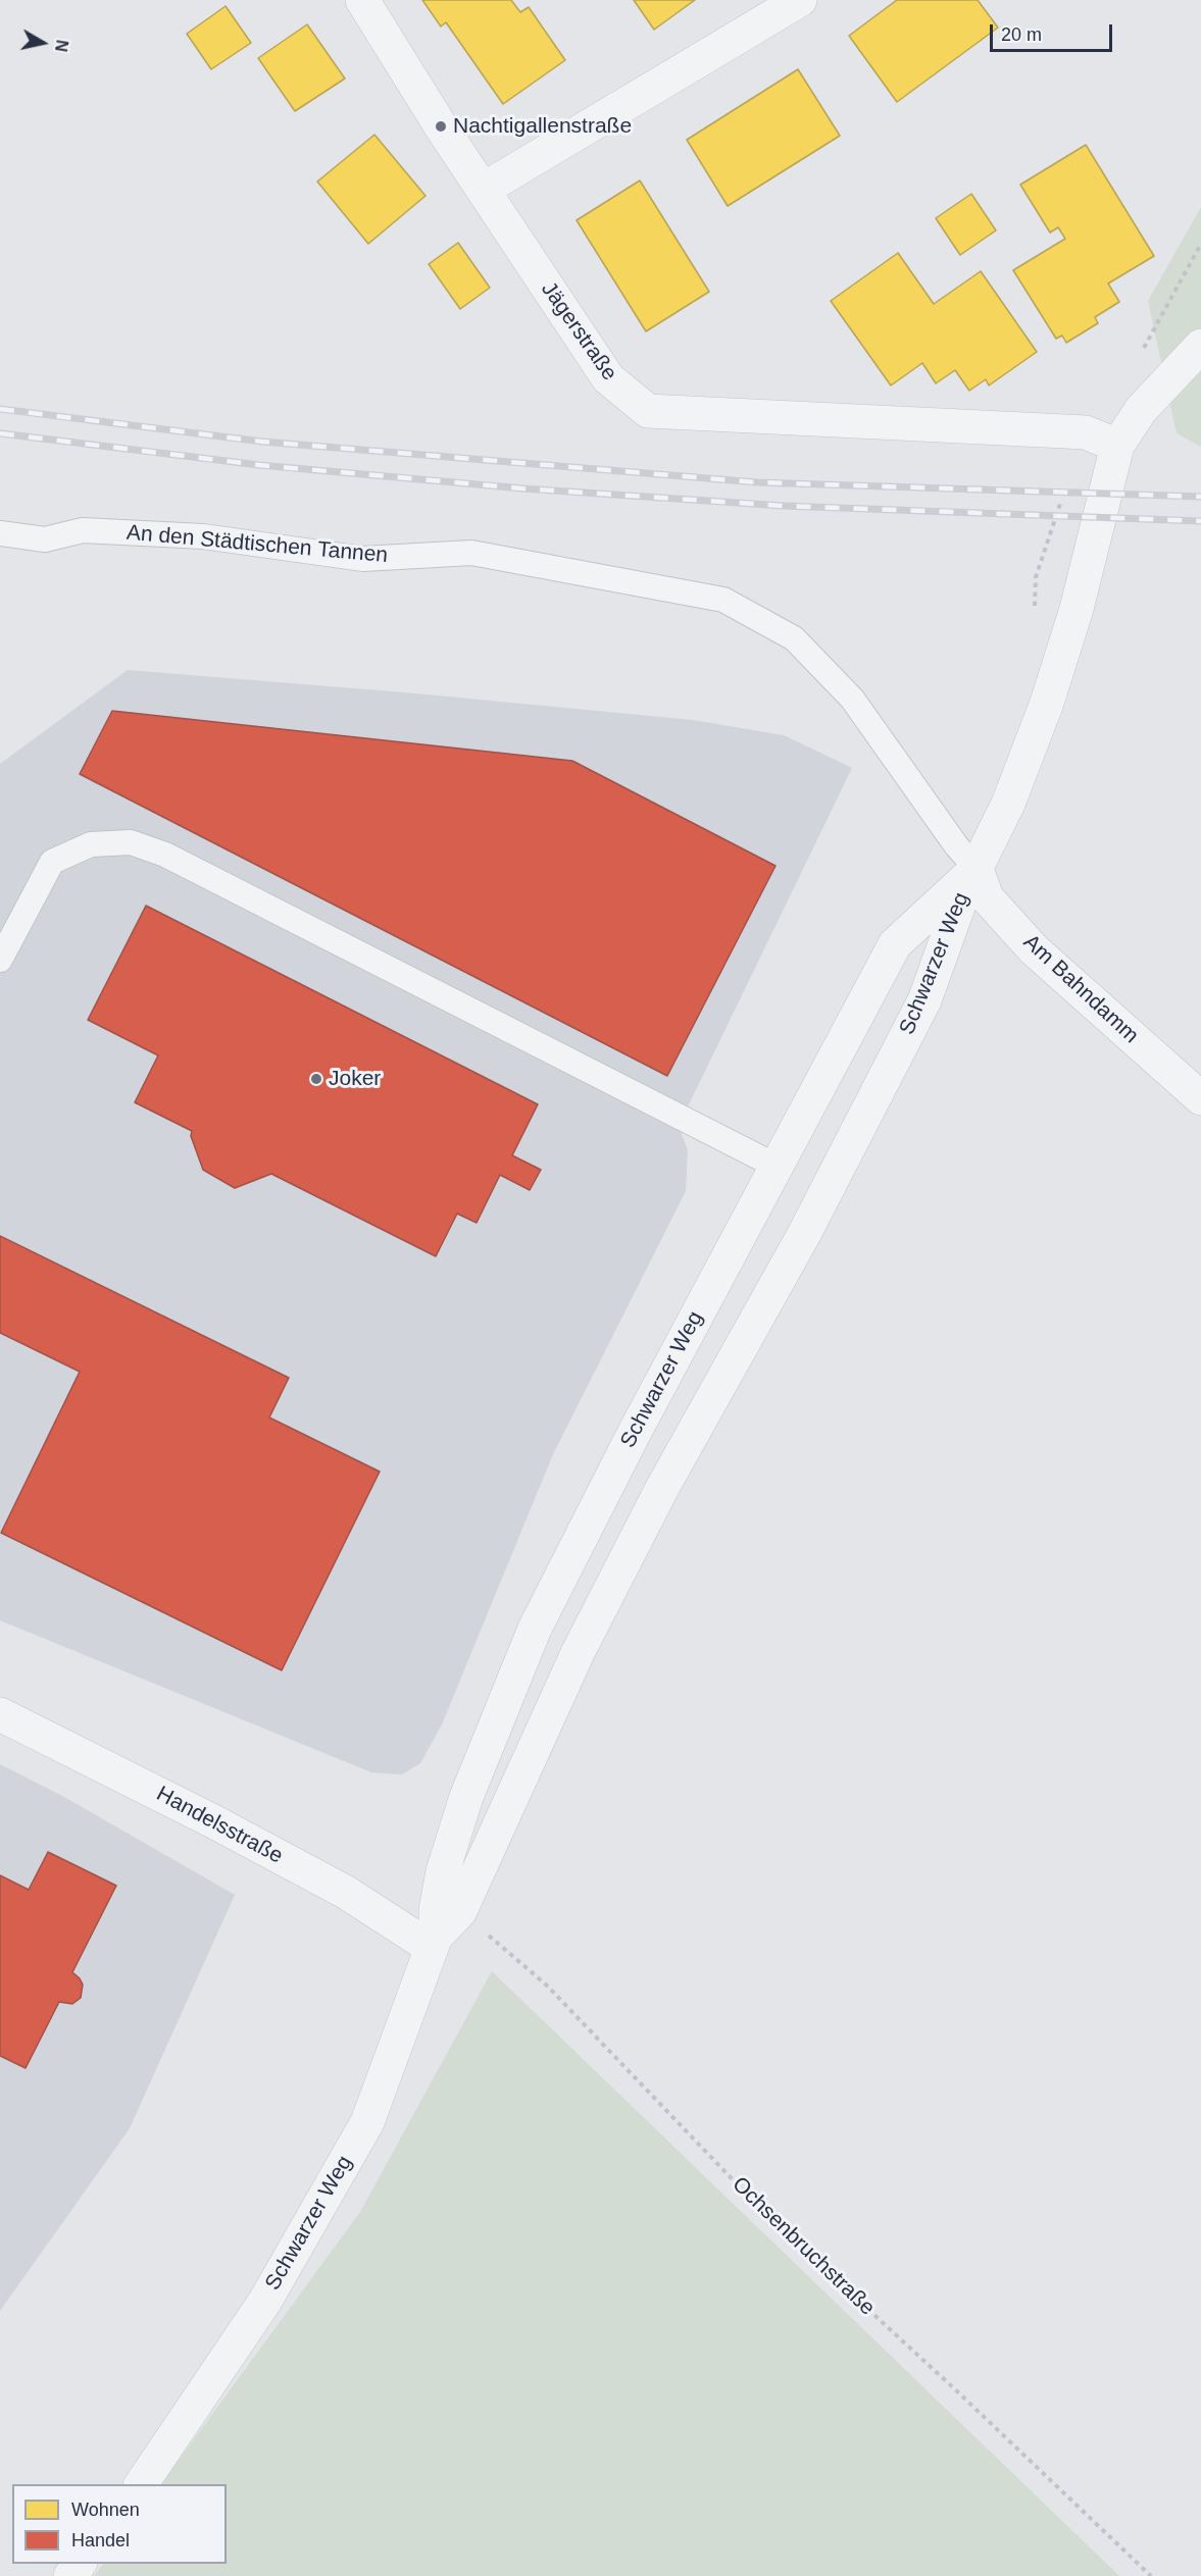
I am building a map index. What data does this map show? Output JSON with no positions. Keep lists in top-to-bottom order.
{
  "streets": {
    "street": [
      "Jägerstraße",
      "Schwarzer Weg",
      "Am Bahndamm",
      "Handelsstraße"
    ],
    "lane": ["An den Städtischen Tannen"],
    "path": ["Ochsenbruchstraße"]
  },
  "crossings": [
    ["Jägerstraße", "Schwarzer Weg"],
    ["An den Städtischen Tannen", "Schwarzer Weg"],
    ["An den Städtischen Tannen", "Am Bahndamm"],
    ["Schwarzer Weg", "Am Bahndamm"],
    ["Schwarzer Weg", "Handelsstraße"],
    ["Schwarzer Weg", "Ochsenbruchstraße"]
  ],
  "places": ["Nachtigallenstraße", "Joker"],
  "legend": ["Wohnen", "Handel"],
  "scale_bar": "20 m",
  "north": "right"
}
